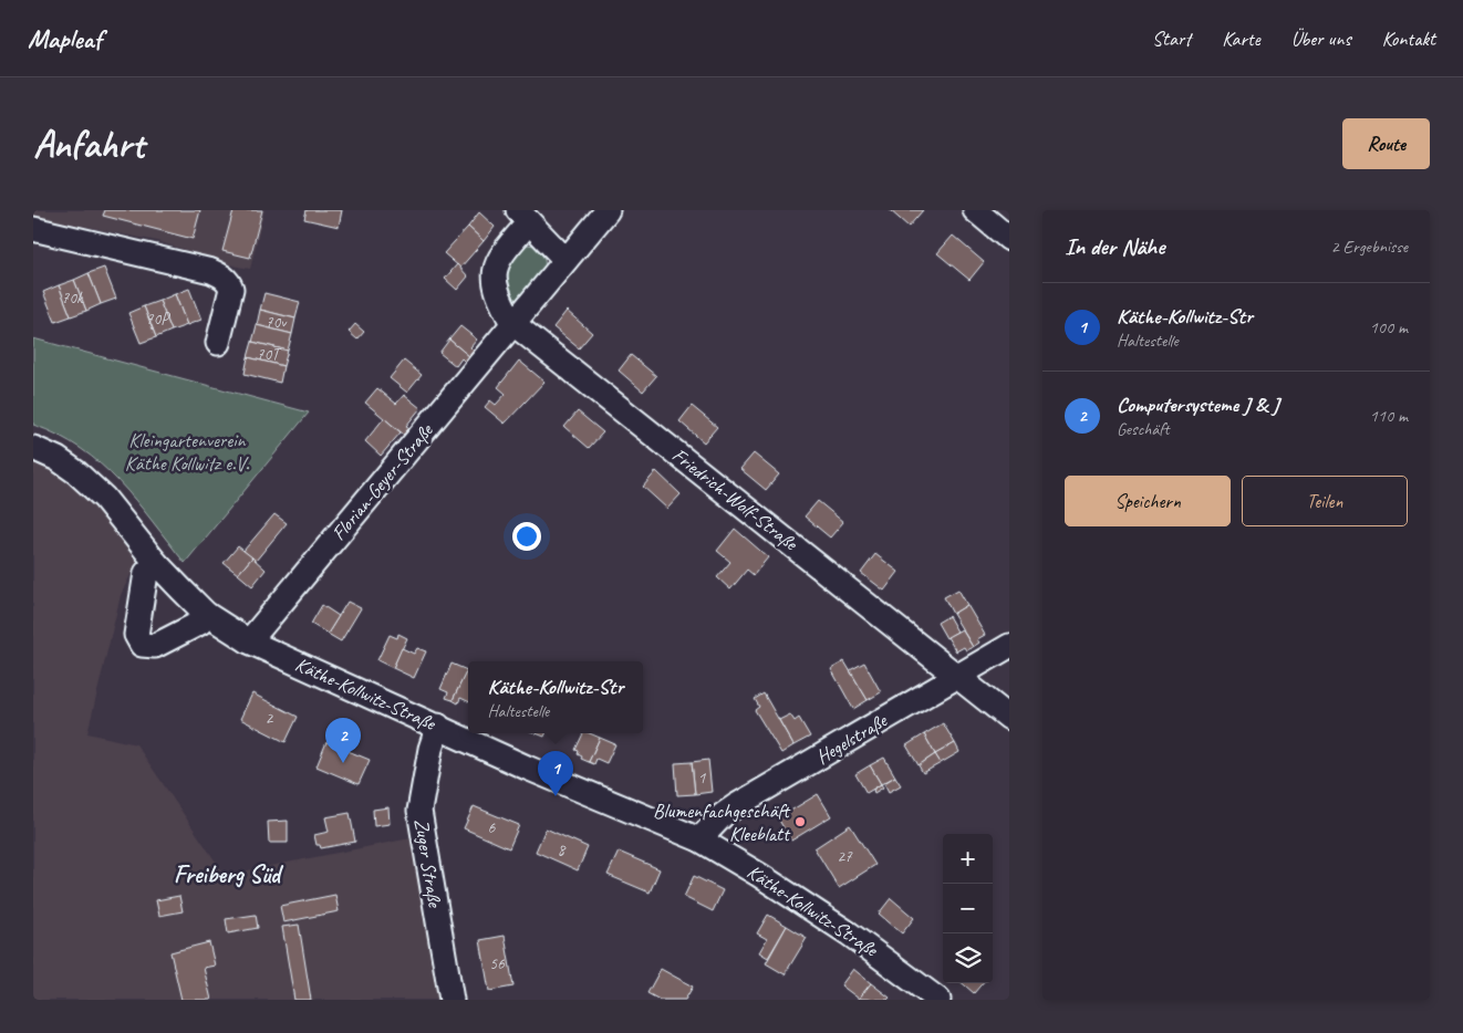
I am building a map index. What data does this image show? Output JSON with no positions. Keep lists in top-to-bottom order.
{
  "streets": {
    "street": [
      "Florian-Geyer-Straße",
      "Friedrich-Wolf-Straße",
      "Käthe-Kollwitz-Straße",
      "Hegelstraße",
      "Zuger Straße"
    ]
  },
  "crossings": [
    ["Florian-Geyer-Straße", "Friedrich-Wolf-Straße"],
    ["Florian-Geyer-Straße", "Käthe-Kollwitz-Straße"],
    ["Friedrich-Wolf-Straße", "Hegelstraße"],
    ["Käthe-Kollwitz-Straße", "Hegelstraße"],
    ["Käthe-Kollwitz-Straße", "Zuger Straße"]
  ],
  "districts": ["Freiberg Süd"],
  "parks": ["Kleingartenverein Käthe Kollwitz e.V."],
  "places": ["Blumenfachgeschäft Kleeblatt"],
  "house_numbers": [
    "70k",
    "70P",
    "70v",
    "70T",
    "2",
    "1",
    "6",
    "8",
    "27",
    "56"
  ],
  "page": {
    "header": "Mapleaf",
    "nav": [
      "Start",
      "Karte",
      "Über uns",
      "Kontakt"
    ],
    "buttons": [
      "Route",
      ["Speichern", "Teilen"]
    ],
    "title": "Anfahrt",
    "heading": ["In der Nähe", "2 Ergebnisse"],
    "list": [
      {
        "mark": "1",
        "name": "Käthe-Kollwitz-Str",
        "note": "Haltestelle",
        "value": "100 m"
      },
      {
        "mark": "2",
        "name": "Computersysteme J & J",
        "note": "Geschäft",
        "value": "110 m"
      }
    ],
    "popup": ["Käthe-Kollwitz-Str", "Haltestelle"],
    "pins": ["2", "1"],
    "map_buttons": ["+", "−"]
  }
}
